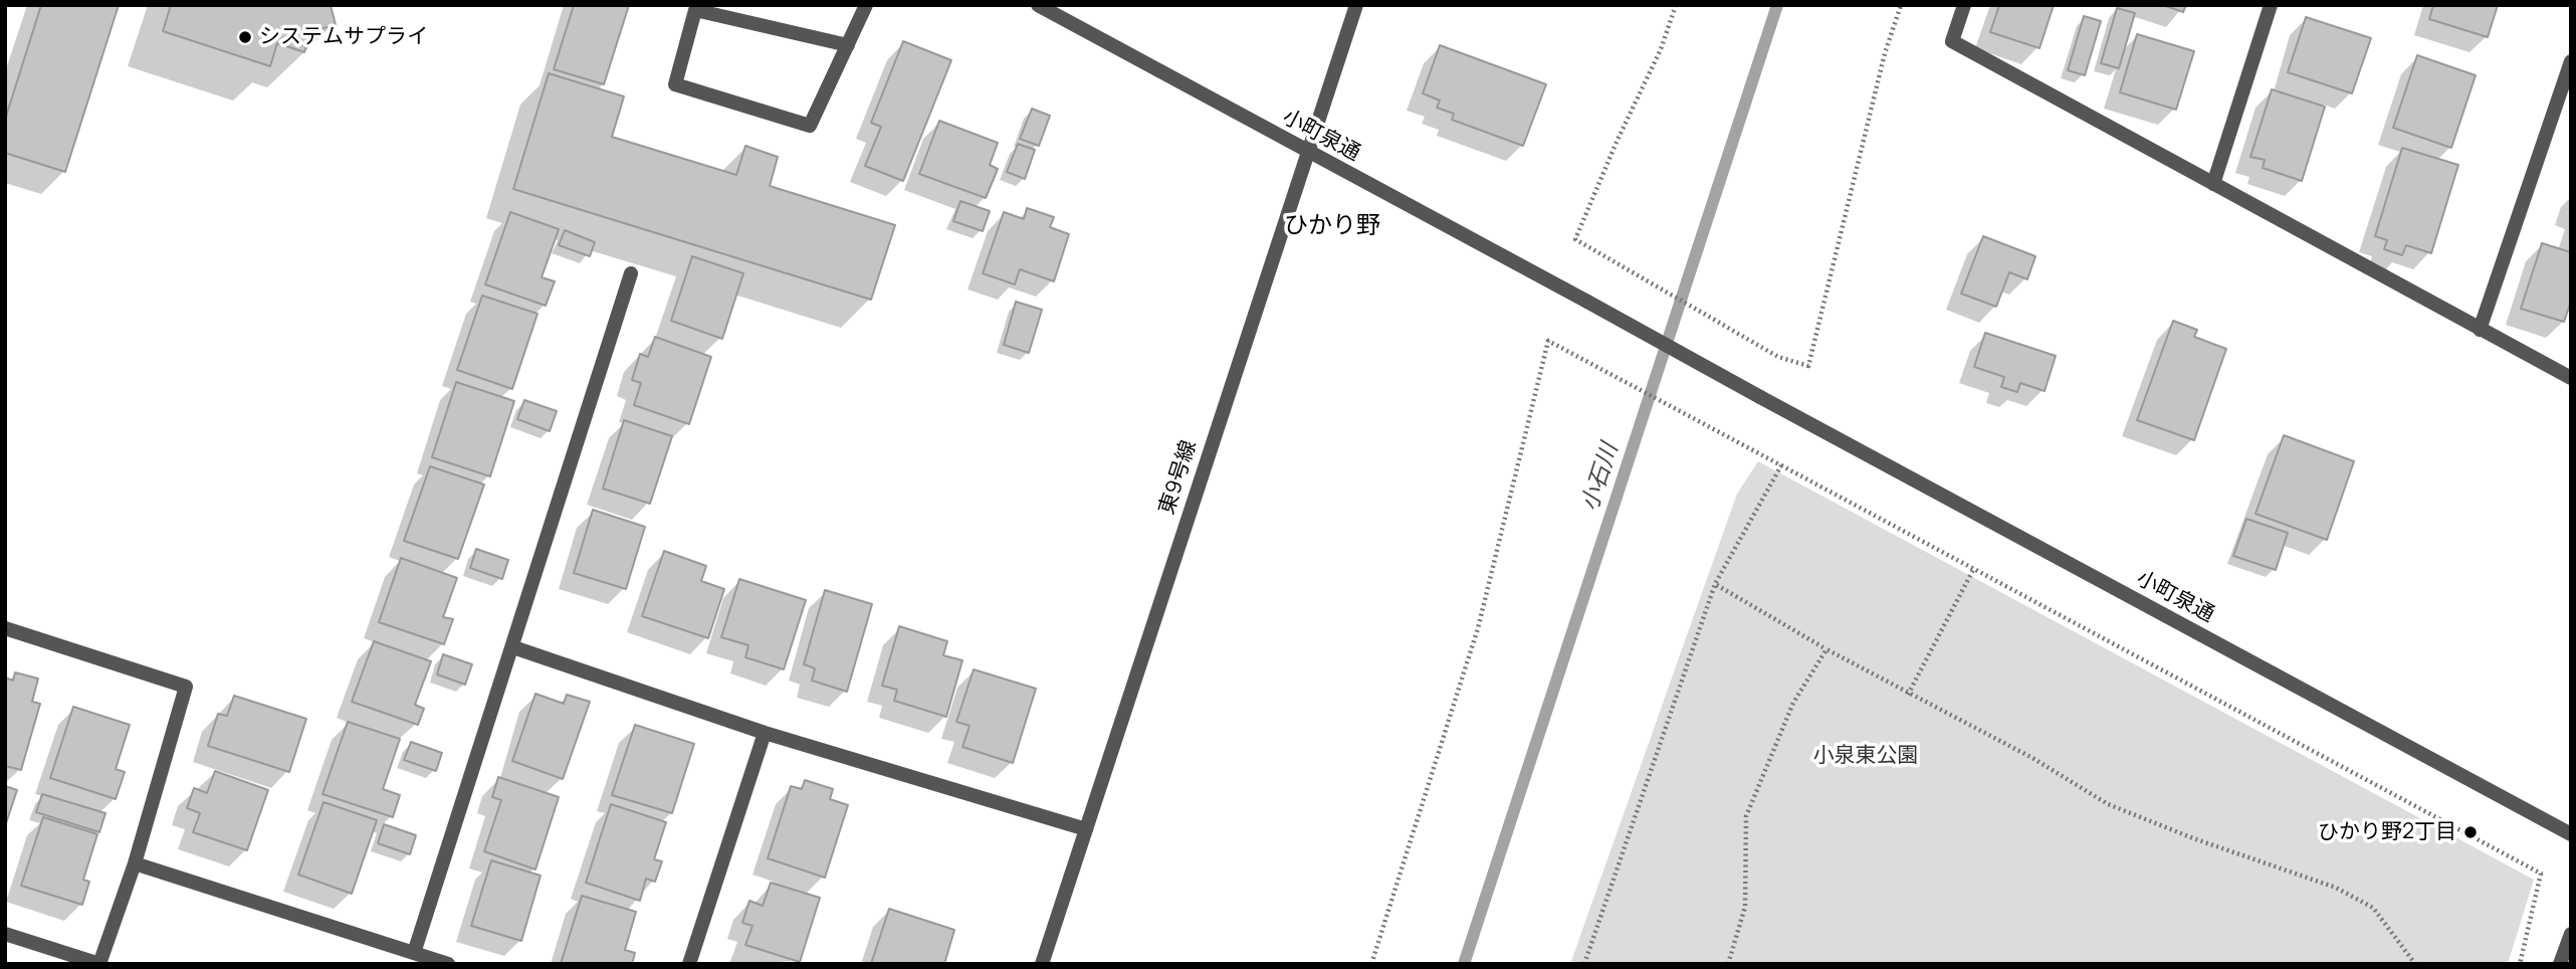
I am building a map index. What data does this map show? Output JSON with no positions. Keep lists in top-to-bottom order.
{
  "streets": {
    "street": ["小町泉通", "東9号線"]
  },
  "crossings": [
    ["小町泉通", "東9号線"]
  ],
  "districts": ["ひかり野"],
  "water": ["小石川"],
  "parks": ["小泉東公園"],
  "places": ["システムサプライ", "ひかり野2丁目"]
}
